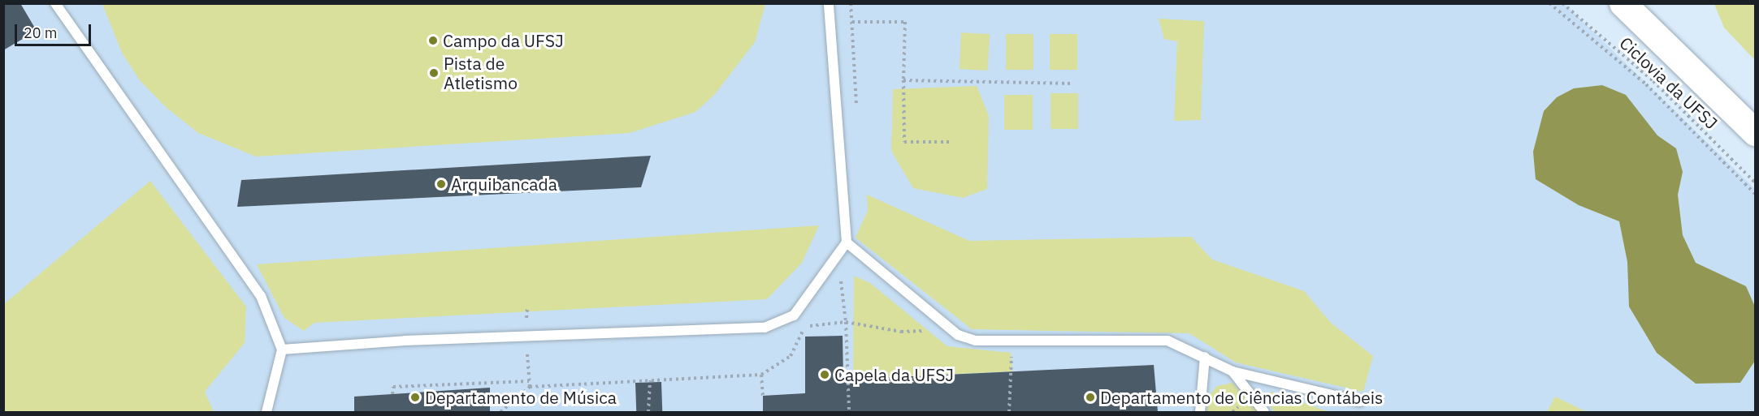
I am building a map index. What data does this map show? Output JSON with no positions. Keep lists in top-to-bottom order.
{
  "streets": {
    "path": ["Ciclovia da UFSJ"]
  },
  "places": [
    "Campo da UFSJ",
    "Pista de Atletismo",
    "Arquibancada",
    "Capela da UFSJ",
    "Departamento de Música",
    "Departamento de Ciências Contábeis"
  ],
  "scale_bar": "20 m"
}
